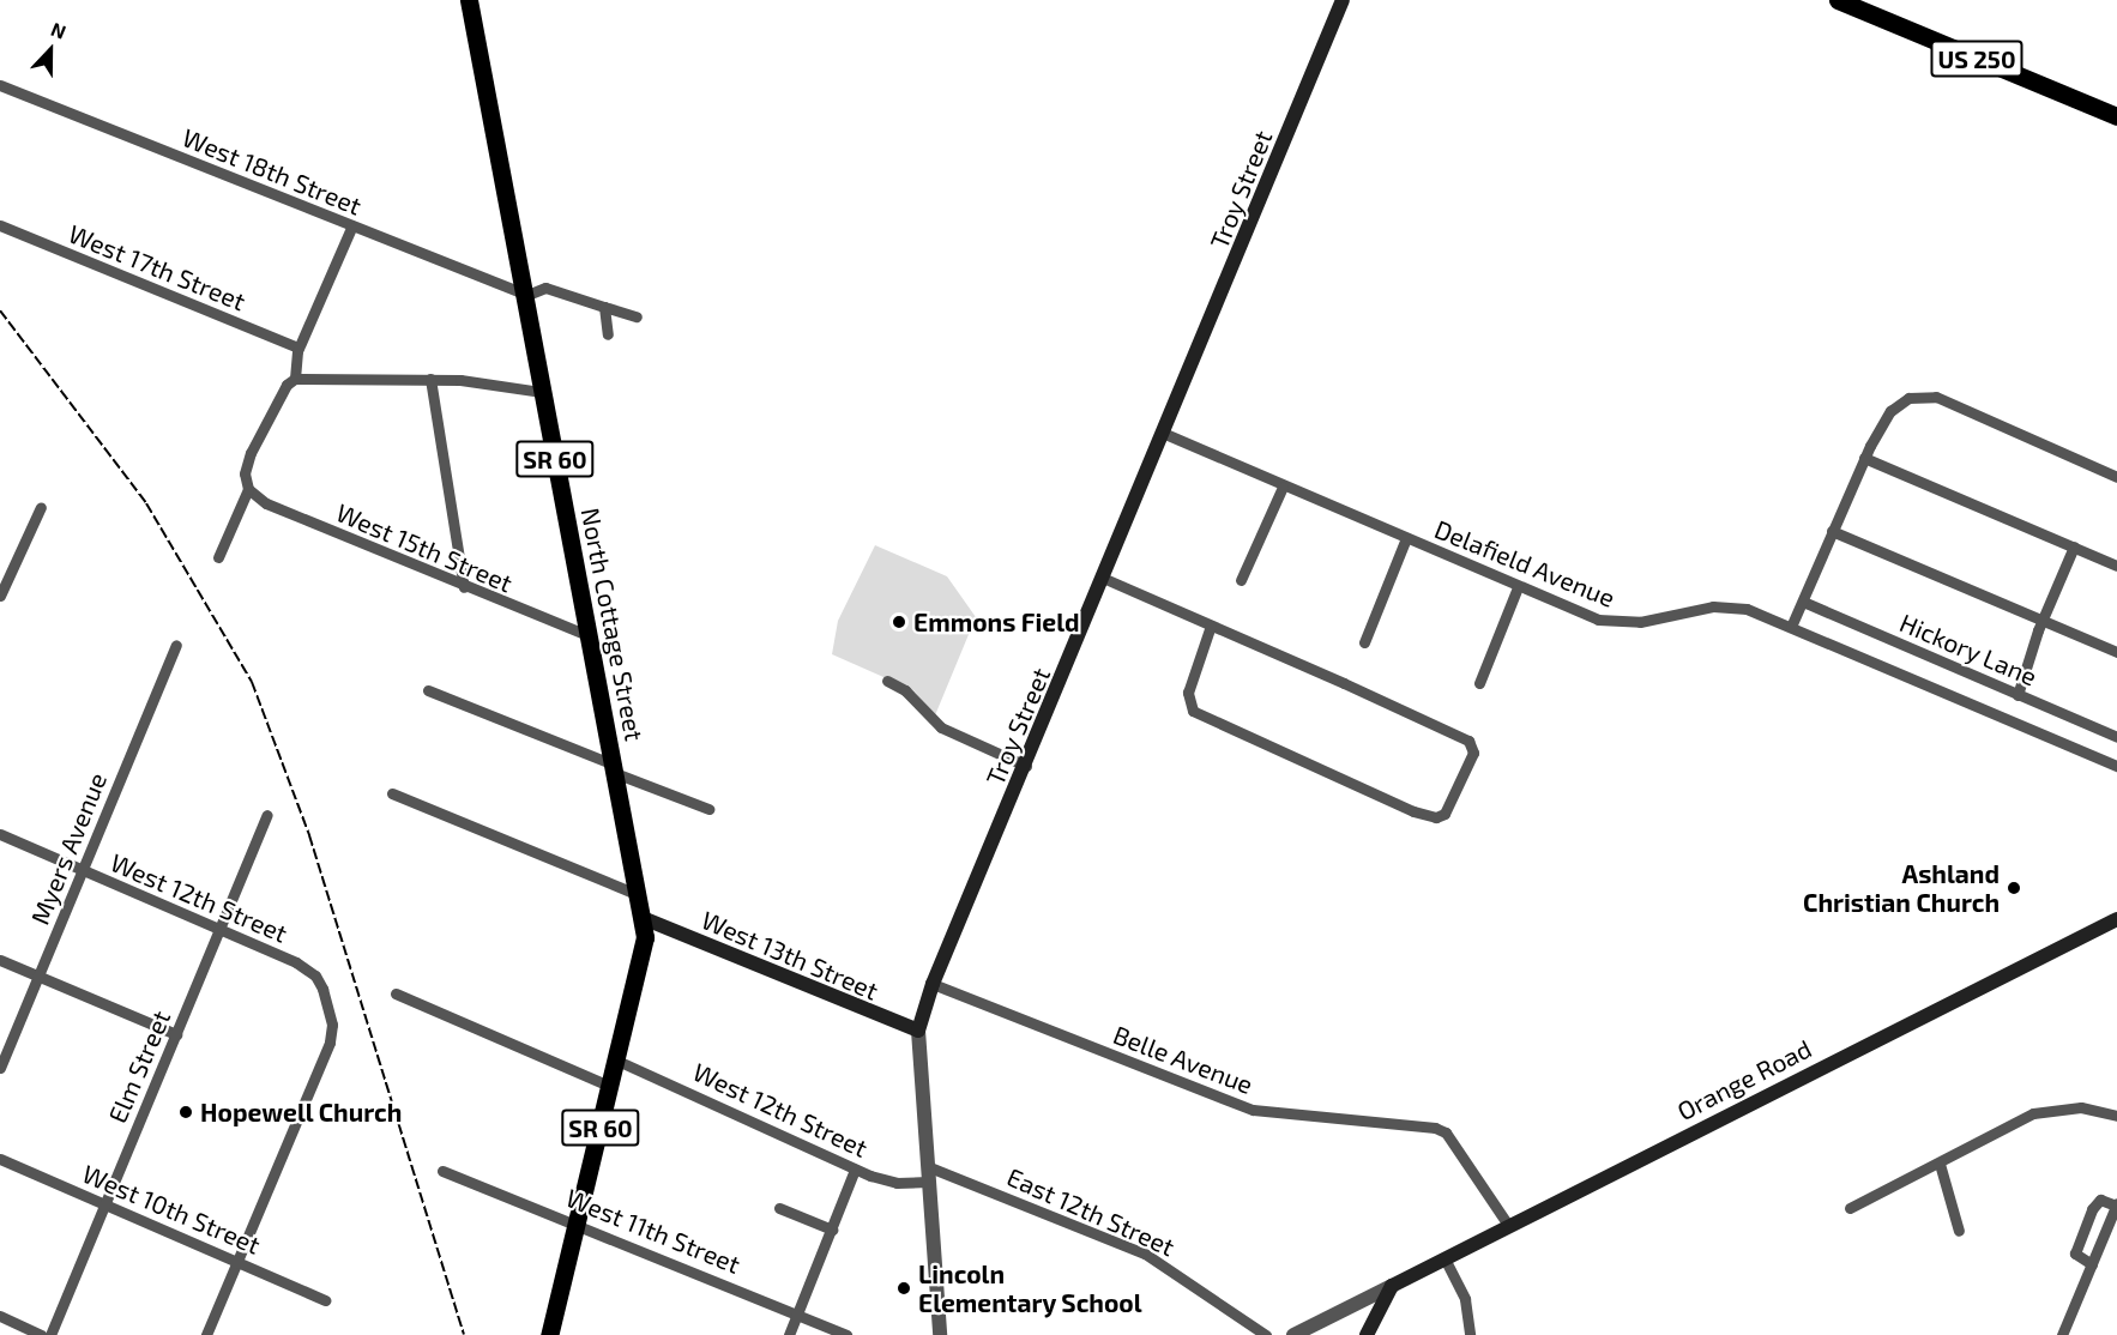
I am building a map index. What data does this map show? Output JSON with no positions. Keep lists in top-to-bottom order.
{
  "streets": {
    "main road": [
      "US 250",
      "Troy Street",
      "SR 60",
      "North Cottage Street",
      "West 13th Street",
      "Orange Road"
    ],
    "street": [
      "West 18th Street",
      "West 17th Street",
      "West 15th Street",
      "Delafield Avenue",
      "Hickory Lane",
      "Myers Avenue",
      "West 12th Street",
      "Belle Avenue",
      "Elm Street",
      "West 10th Street",
      "East 12th Street",
      "West 11th Street"
    ]
  },
  "crossings": [
    ["West 18th Street", "North Cottage Street"],
    ["Troy Street", "Delafield Avenue"],
    ["Troy Street", "West 12th Street"],
    ["Troy Street", "West 13th Street"],
    ["Troy Street", "Belle Avenue"],
    ["Troy Street", "East 12th Street"],
    ["SR 60", "North Cottage Street"],
    ["SR 60", "West 12th Street"],
    ["SR 60", "West 13th Street"],
    ["SR 60", "West 11th Street"],
    ["West 15th Street", "North Cottage Street"],
    ["North Cottage Street", "West 13th Street"],
    ["Myers Avenue", "West 12th Street"],
    ["West 12th Street", "Elm Street"],
    ["West 12th Street", "West 10th Street"],
    ["West 12th Street", "East 12th Street"],
    ["Belle Avenue", "Orange Road"],
    ["Elm Street", "West 10th Street"]
  ],
  "places": [
    "Emmons Field",
    "Ashland Christian Church",
    "Hopewell Church",
    "Lincoln Elementary School"
  ],
  "north": "top"
}
